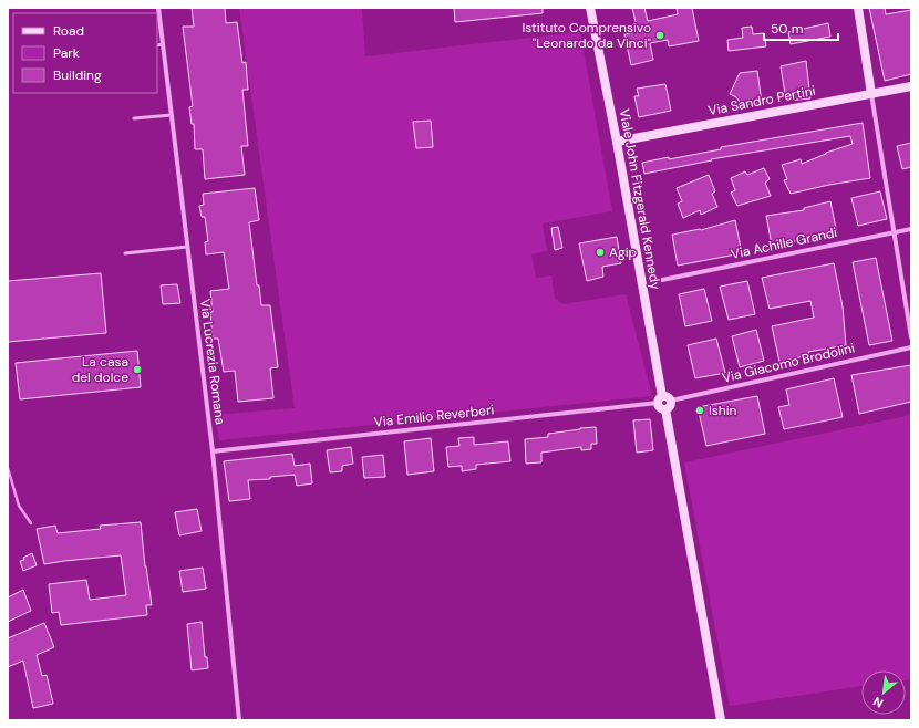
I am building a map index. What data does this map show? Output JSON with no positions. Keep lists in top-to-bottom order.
{
  "streets": {
    "street": [
      "Via Sandro Pertini",
      "Viale John Fitzgerald Kennedy",
      "Via Achille Grandi",
      "Via Lucrezia Romana",
      "Via Giacomo Brodolini",
      "Via Emilio Reverberi"
    ]
  },
  "crossings": [
    ["Via Sandro Pertini", "Viale John Fitzgerald Kennedy"],
    ["Viale John Fitzgerald Kennedy", "Via Giacomo Brodolini"],
    ["Viale John Fitzgerald Kennedy", "Via Emilio Reverberi"],
    ["Via Lucrezia Romana", "Via Emilio Reverberi"],
    ["Via Giacomo Brodolini", "Via Emilio Reverberi"]
  ],
  "places": [
    "Istituto Comprensivo \"Leonardo da Vinci\"",
    "Agip",
    "La casa del dolce",
    "Ishin"
  ],
  "legend": ["Road", "Park", "Building"],
  "scale_bar": "50 m",
  "north": "bottom left"
}
